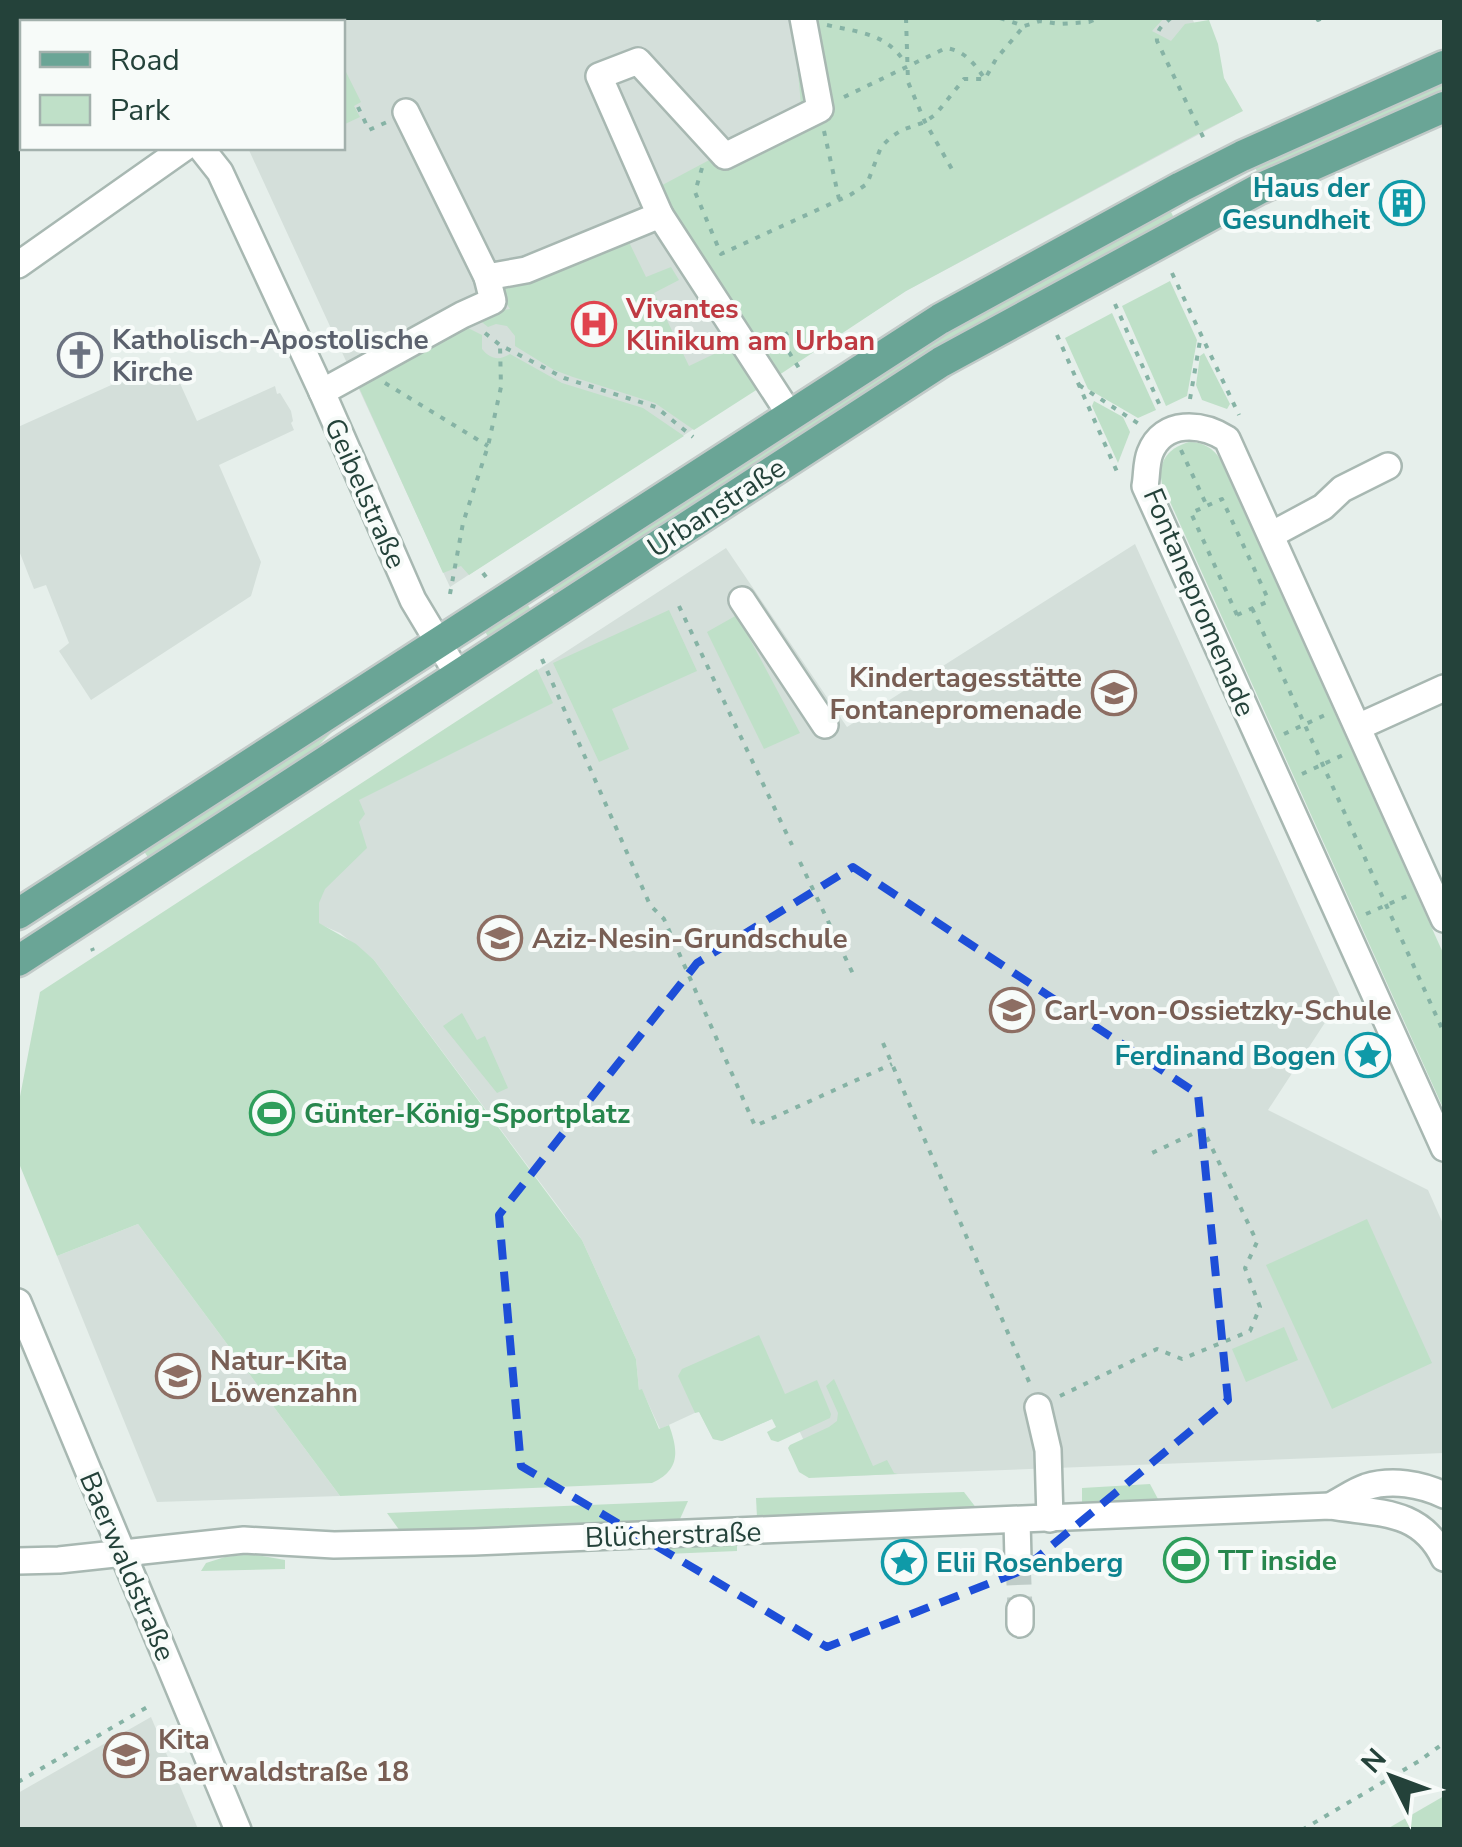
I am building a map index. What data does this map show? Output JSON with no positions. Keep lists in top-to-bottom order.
{
  "streets": {
    "main road": ["Urbanstraße"],
    "street": [
      "Geibelstraße",
      "Fontanepromenade",
      "Blücherstraße",
      "Baerwaldstraße"
    ]
  },
  "crossings": [
    ["Geibelstraße", "Urbanstraße"],
    ["Blücherstraße", "Baerwaldstraße"]
  ],
  "places": {
    "building": ["Haus der Gesundheit"],
    "hospital": ["Vivantes Klinikum am Urban"],
    "church": ["Katholisch-Apostolische Kirche"],
    "school or university": [
      "Kindertagesstätte Fontanepromenade",
      "Aziz-Nesin-Grundschule",
      "Carl-von-Ossietzky-Schule",
      "Natur-Kita Löwenzahn",
      "Kita Baerwaldstraße 18"
    ],
    "place": ["Ferdinand Bogen", "Elii Rosenberg"],
    "sports": ["Günter-König-Sportplatz", "TT inside"]
  },
  "legend": ["Road", "Park"],
  "north": "top left"
}
